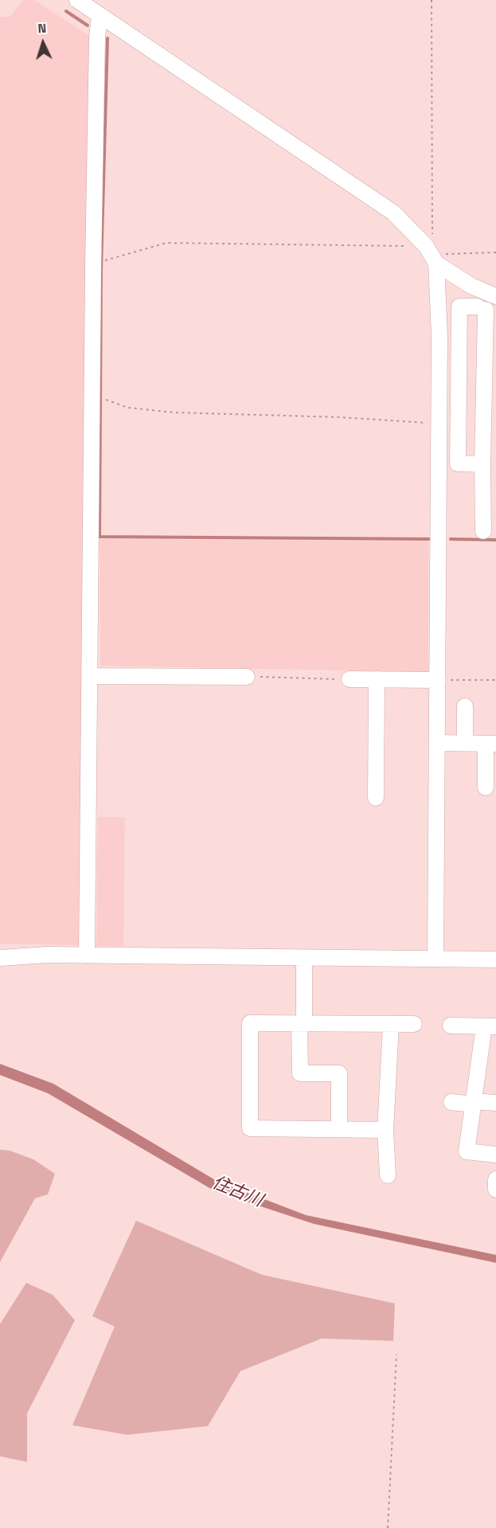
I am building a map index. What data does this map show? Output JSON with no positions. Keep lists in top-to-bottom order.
{
  "water": ["住古川"],
  "north": "top"
}
